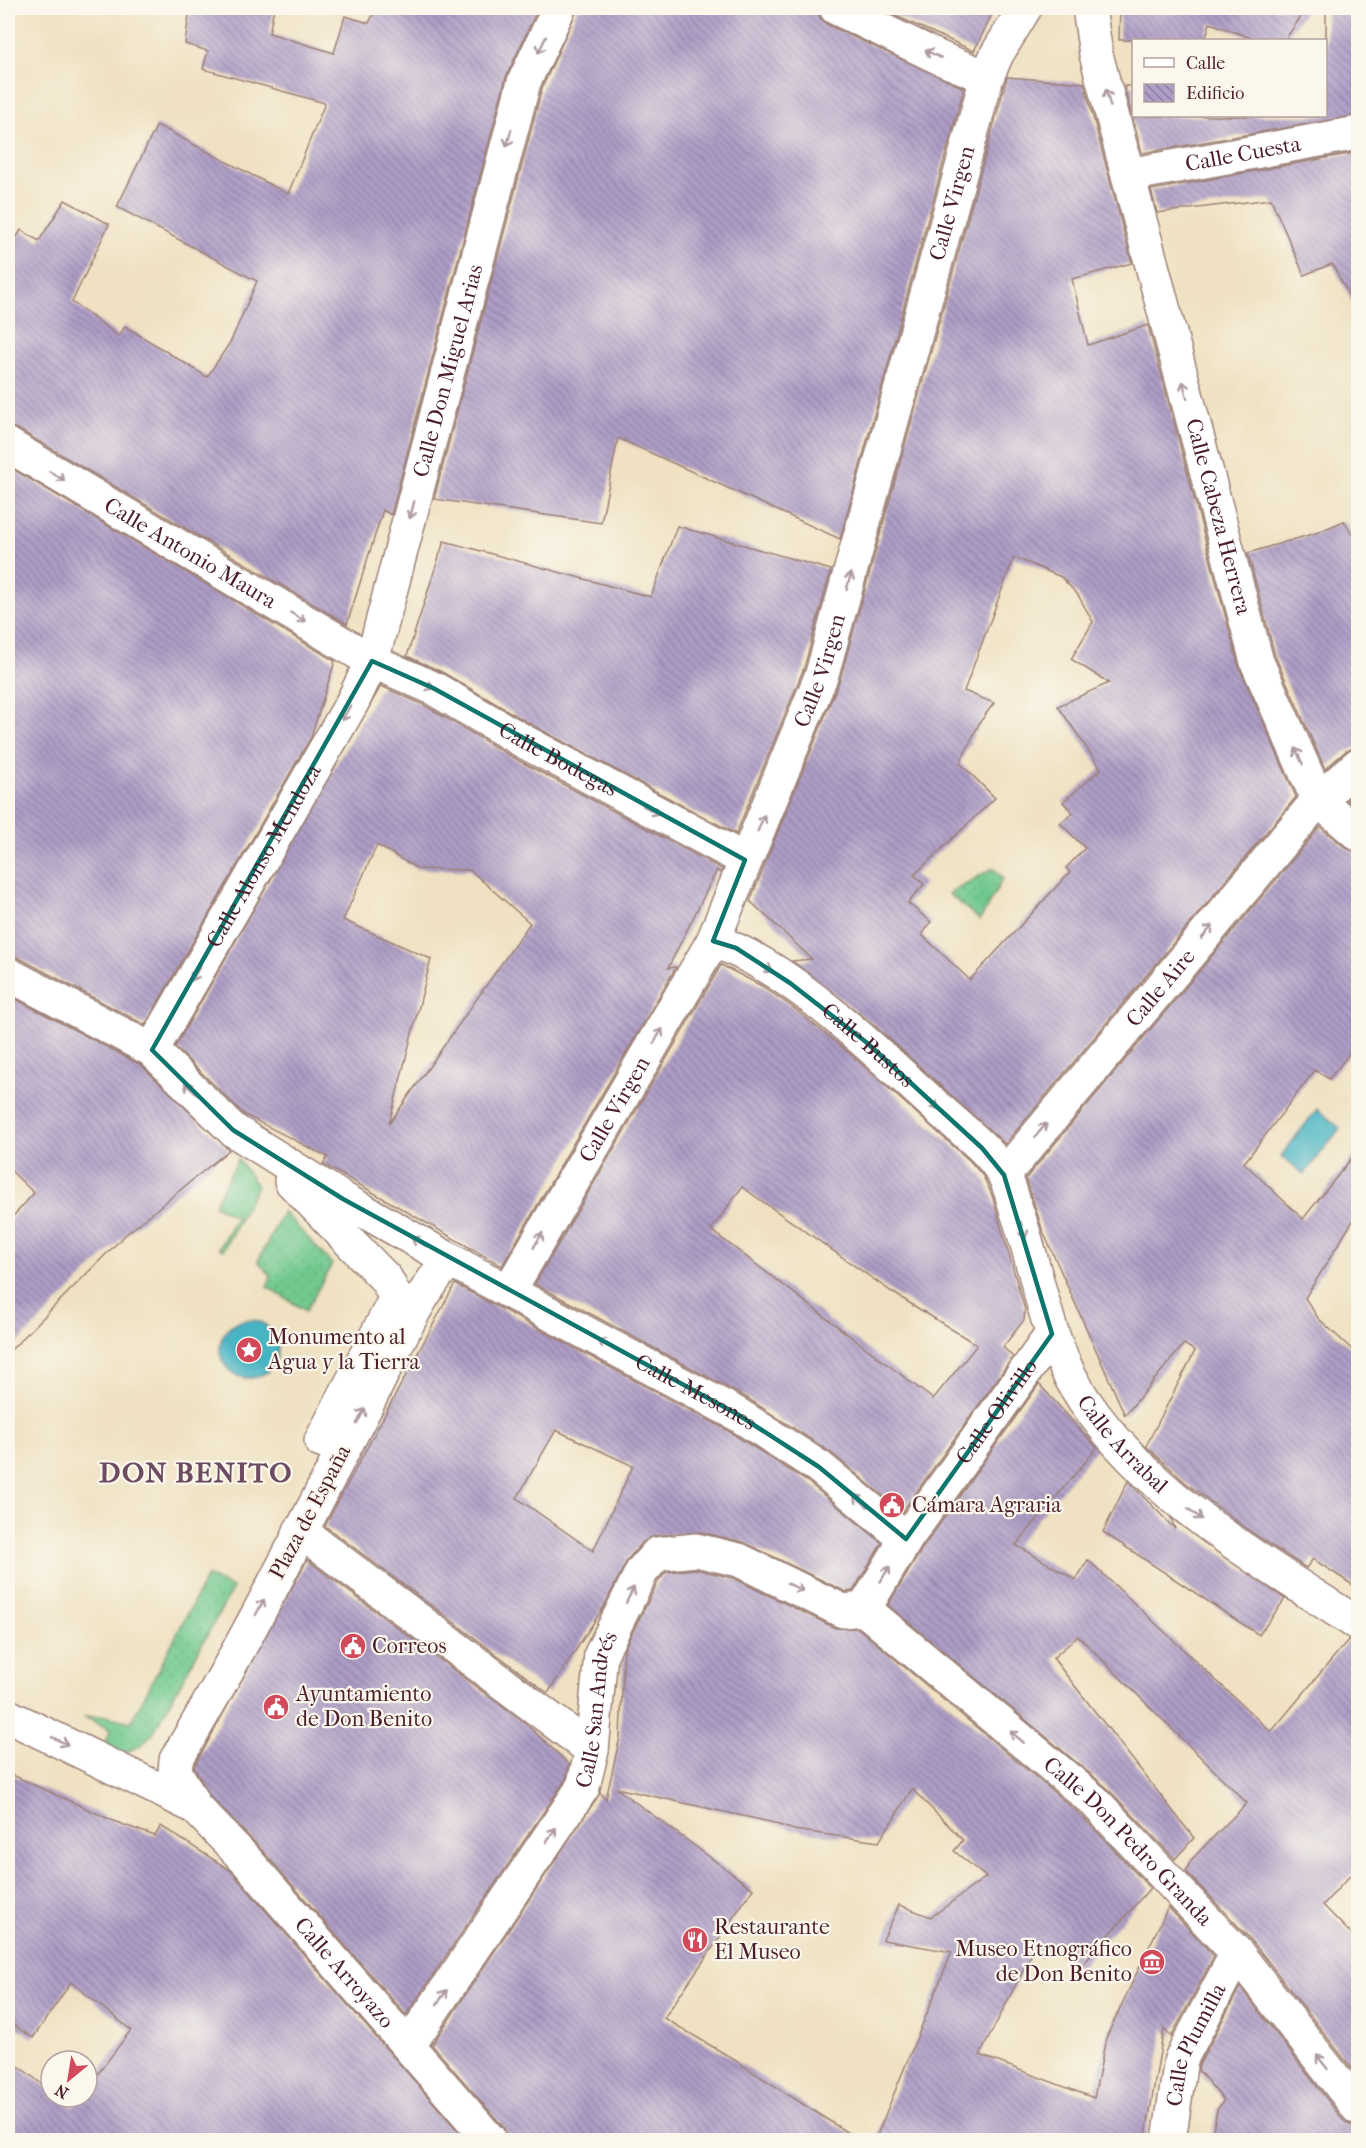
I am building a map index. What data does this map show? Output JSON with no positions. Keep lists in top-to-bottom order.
{
  "streets": {
    "street": [
      "Calle Cuesta",
      "Calle Virgen",
      "Calle Don Miguel Arias",
      "Calle Cabeza Herrera",
      "Calle Antonio Maura",
      "Calle Bodegas",
      "Calle Alonso Mendoza",
      "Calle Aire",
      "Calle Bustos",
      "Calle Mesones",
      "Calle Olivillo",
      "Calle Arrabal",
      "Plaza de España",
      "Calle San Andrés",
      "Calle Don Pedro Granda",
      "Calle Arroyazo",
      "Calle Plumilla"
    ]
  },
  "crossings": [
    ["Calle Cuesta", "Calle Cabeza Herrera"],
    ["Calle Virgen", "Calle Bodegas"],
    ["Calle Virgen", "Calle Bustos"],
    ["Calle Virgen", "Calle Mesones"],
    ["Calle Don Miguel Arias", "Calle Antonio Maura"],
    ["Calle Don Miguel Arias", "Calle Bodegas"],
    ["Calle Don Miguel Arias", "Calle Alonso Mendoza"],
    ["Calle Cabeza Herrera", "Calle Aire"],
    ["Calle Antonio Maura", "Calle Bodegas"],
    ["Calle Antonio Maura", "Calle Alonso Mendoza"],
    ["Calle Bodegas", "Calle Alonso Mendoza"],
    ["Calle Aire", "Calle Bustos"],
    ["Calle Aire", "Calle Arrabal"],
    ["Calle Bustos", "Calle Arrabal"],
    ["Calle Mesones", "Calle Olivillo"],
    ["Calle Mesones", "Plaza de España"],
    ["Calle Olivillo", "Calle Arrabal"],
    ["Calle Olivillo", "Calle San Andrés"],
    ["Calle Olivillo", "Calle Don Pedro Granda"],
    ["Calle San Andrés", "Calle Don Pedro Granda"],
    ["Calle San Andrés", "Calle Arroyazo"],
    ["Calle Don Pedro Granda", "Calle Plumilla"]
  ],
  "one_way": [
    "Calle Virgen",
    "Calle Don Miguel Arias",
    "Calle Cabeza Herrera",
    "Calle Antonio Maura",
    "Calle Bodegas",
    "Calle Alonso Mendoza",
    "Calle Aire",
    "Calle Bustos",
    "Calle Mesones",
    "Calle Arrabal",
    "Calle San Andrés",
    "Calle Don Pedro Granda"
  ],
  "districts": ["DON BENITO"],
  "places": {
    "place": ["Monumento al Agua y la Tierra"],
    "public building": ["Cámara Agraria", "Correos", "Ayuntamiento de Don Benito"],
    "restaurant": ["Restaurante El Museo"],
    "museum": ["Museo Etnográfico de Don Benito"]
  },
  "legend": ["Calle", "Edificio"],
  "north": "bottom left"
}
